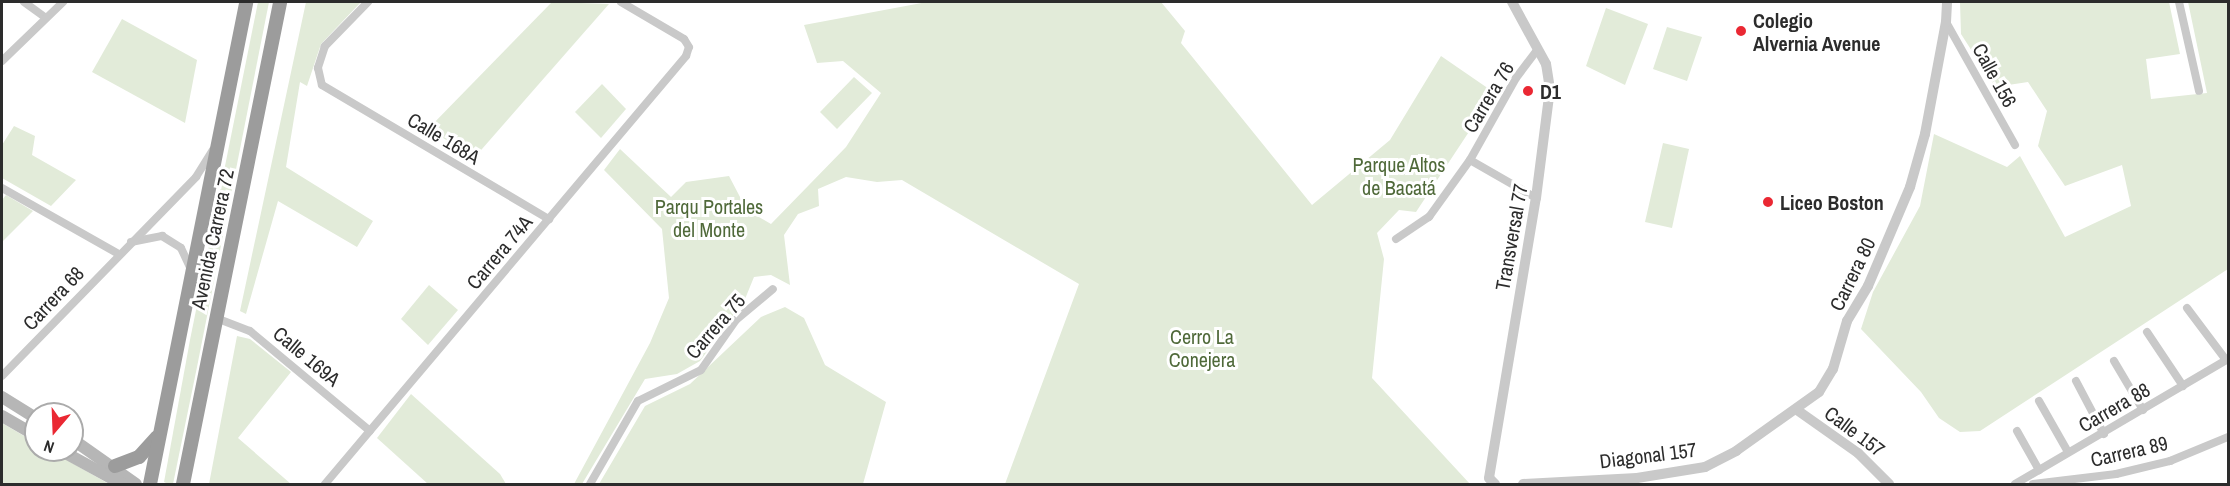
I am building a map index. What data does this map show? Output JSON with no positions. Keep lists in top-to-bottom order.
{
  "streets": {
    "highway": ["Avenida Carrera 72"],
    "street": [
      "Calle 156",
      "Carrera 76",
      "Calle 168A",
      "Transversal 77",
      "Carrera 74A",
      "Carrera 80",
      "Carrera 68",
      "Carrera 75",
      "Calle 169A",
      "Carrera 88",
      "Calle 157",
      "Carrera 89",
      "Diagonal 157"
    ]
  },
  "crossings": [
    ["Calle 156", "Carrera 80"],
    ["Carrera 76", "Transversal 77"],
    ["Calle 168A", "Carrera 74A"],
    ["Avenida Carrera 72", "Carrera 68"],
    ["Avenida Carrera 72", "Calle 169A"],
    ["Carrera 74A", "Calle 169A"],
    ["Carrera 80", "Calle 157"],
    ["Carrera 80", "Diagonal 157"],
    ["Calle 157", "Diagonal 157"]
  ],
  "parks": ["Parque Altos de Bacatá", "Parqu Portales del Monte", "Cerro La Conejera"],
  "places": ["Colegio Alvernia Avenue", "D1", "Liceo Boston"],
  "north": "bottom"
}
